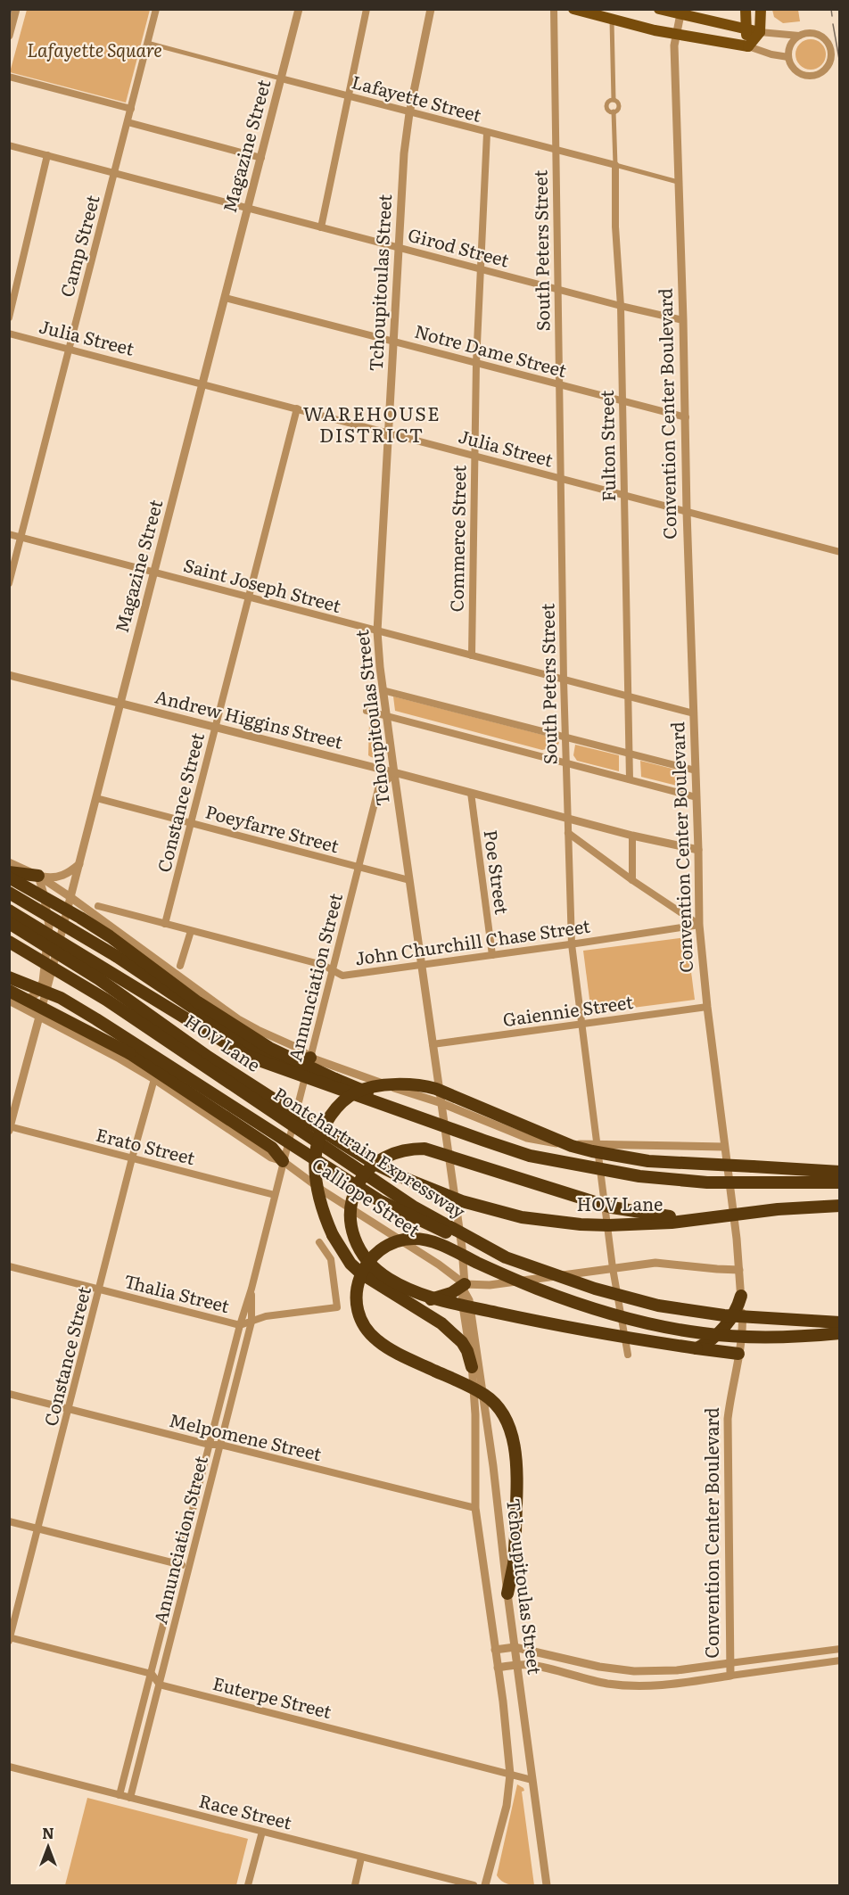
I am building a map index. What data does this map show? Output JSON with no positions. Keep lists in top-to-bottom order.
{
  "streets": {
    "highway": ["HOV Lane", "Pontchartrain Expressway"],
    "street": [
      "Lafayette Street",
      "Magazine Street",
      "Camp Street",
      "Girod Street",
      "South Peters Street",
      "Tchoupitoulas Street",
      "Julia Street",
      "Notre Dame Street",
      "Convention Center Boulevard",
      "Fulton Street",
      "Commerce Street",
      "Saint Joseph Street",
      "Andrew Higgins Street",
      "Constance Street",
      "Poeyfarre Street",
      "Poe Street",
      "John Churchill Chase Street",
      "Annunciation Street",
      "Gaiennie Street",
      "Erato Street",
      "Calliope Street",
      "Thalia Street",
      "Melpomene Street",
      "Euterpe Street",
      "Race Street"
    ]
  },
  "crossings": [
    ["Lafayette Street", "Magazine Street"],
    ["Lafayette Street", "Camp Street"],
    ["Lafayette Street", "South Peters Street"],
    ["Lafayette Street", "Tchoupitoulas Street"],
    ["Lafayette Street", "Convention Center Boulevard"],
    ["Lafayette Street", "Fulton Street"],
    ["Lafayette Street", "Commerce Street"],
    ["Magazine Street", "Girod Street"],
    ["Magazine Street", "Julia Street"],
    ["Magazine Street", "Notre Dame Street"],
    ["Magazine Street", "Saint Joseph Street"],
    ["Magazine Street", "Andrew Higgins Street"],
    ["Magazine Street", "Poeyfarre Street"],
    ["Magazine Street", "Erato Street"],
    ["Magazine Street", "Calliope Street"],
    ["Camp Street", "Girod Street"],
    ["Camp Street", "Julia Street"],
    ["Camp Street", "Saint Joseph Street"],
    ["Girod Street", "South Peters Street"],
    ["Girod Street", "Tchoupitoulas Street"],
    ["Girod Street", "Convention Center Boulevard"],
    ["Girod Street", "Fulton Street"],
    ["Girod Street", "Commerce Street"],
    ["South Peters Street", "Julia Street"],
    ["South Peters Street", "Notre Dame Street"],
    ["South Peters Street", "Saint Joseph Street"],
    ["South Peters Street", "Andrew Higgins Street"],
    ["South Peters Street", "John Churchill Chase Street"],
    ["South Peters Street", "Gaiennie Street"],
    ["Tchoupitoulas Street", "Julia Street"],
    ["Tchoupitoulas Street", "Notre Dame Street"],
    ["Tchoupitoulas Street", "Saint Joseph Street"],
    ["Tchoupitoulas Street", "Andrew Higgins Street"],
    ["Tchoupitoulas Street", "Poeyfarre Street"],
    ["Tchoupitoulas Street", "John Churchill Chase Street"],
    ["Tchoupitoulas Street", "Annunciation Street"],
    ["Tchoupitoulas Street", "Gaiennie Street"],
    ["Tchoupitoulas Street", "Calliope Street"],
    ["Tchoupitoulas Street", "Melpomene Street"],
    ["Tchoupitoulas Street", "Euterpe Street"],
    ["Julia Street", "Convention Center Boulevard"],
    ["Julia Street", "Fulton Street"],
    ["Julia Street", "Commerce Street"],
    ["Julia Street", "Constance Street"],
    ["Notre Dame Street", "Convention Center Boulevard"],
    ["Notre Dame Street", "Fulton Street"],
    ["Notre Dame Street", "Commerce Street"],
    ["Convention Center Boulevard", "Saint Joseph Street"],
    ["Convention Center Boulevard", "Andrew Higgins Street"],
    ["Convention Center Boulevard", "John Churchill Chase Street"],
    ["Convention Center Boulevard", "Gaiennie Street"],
    ["Fulton Street", "Saint Joseph Street"],
    ["Commerce Street", "Saint Joseph Street"],
    ["Saint Joseph Street", "Constance Street"],
    ["Andrew Higgins Street", "Constance Street"],
    ["Andrew Higgins Street", "Poe Street"],
    ["Andrew Higgins Street", "Annunciation Street"],
    ["Constance Street", "Poeyfarre Street"],
    ["Constance Street", "John Churchill Chase Street"],
    ["Constance Street", "Erato Street"],
    ["Constance Street", "Calliope Street"],
    ["Constance Street", "Thalia Street"],
    ["Constance Street", "Melpomene Street"],
    ["Poeyfarre Street", "Annunciation Street"],
    ["Poe Street", "John Churchill Chase Street"],
    ["John Churchill Chase Street", "Annunciation Street"],
    ["Annunciation Street", "Erato Street"],
    ["Annunciation Street", "Calliope Street"],
    ["Annunciation Street", "Thalia Street"],
    ["Annunciation Street", "Melpomene Street"],
    ["Annunciation Street", "Euterpe Street"],
    ["Annunciation Street", "Race Street"]
  ],
  "districts": ["WAREHOUSE DISTRICT"],
  "parks": ["Lafayette Square"],
  "north": "top"
}
